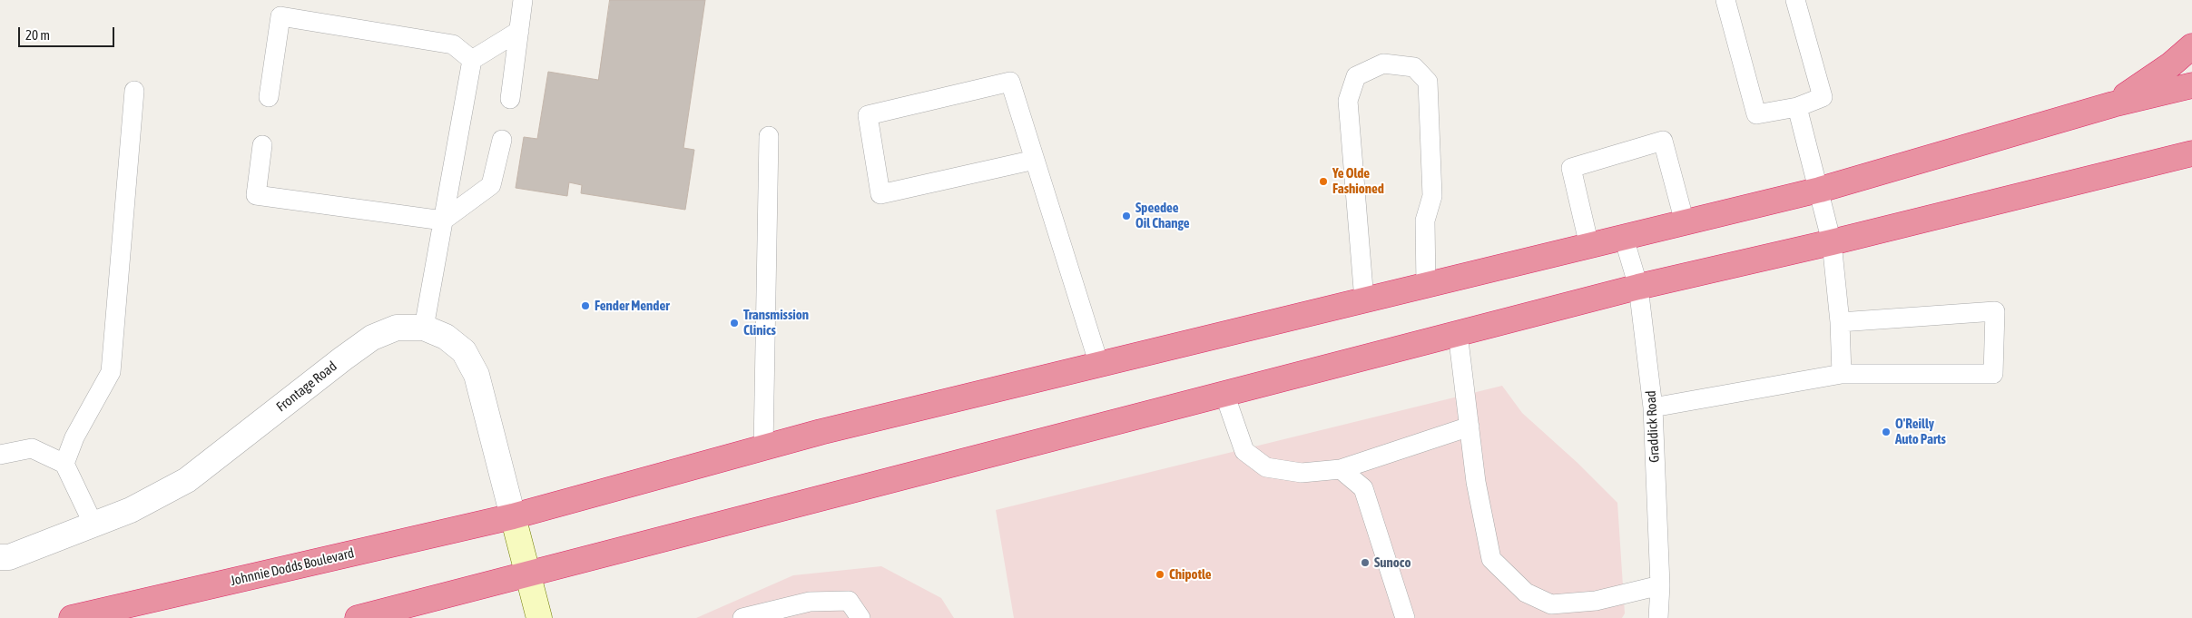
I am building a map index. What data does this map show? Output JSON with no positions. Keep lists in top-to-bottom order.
{
  "streets": {
    "highway": ["Johnnie Dodds Boulevard"],
    "street": ["Frontage Road"],
    "lane": ["Graddick Road"]
  },
  "crossings": [
    ["Frontage Road", "Johnnie Dodds Boulevard"],
    ["Graddick Road", "Johnnie Dodds Boulevard"]
  ],
  "places": [
    "Ye Olde Fashioned",
    "Speedee Oil Change",
    "Fender Mender",
    "Transmission Clinics",
    "O'Reilly Auto Parts",
    "Sunoco",
    "Chipotle"
  ],
  "scale_bar": "20 m"
}
